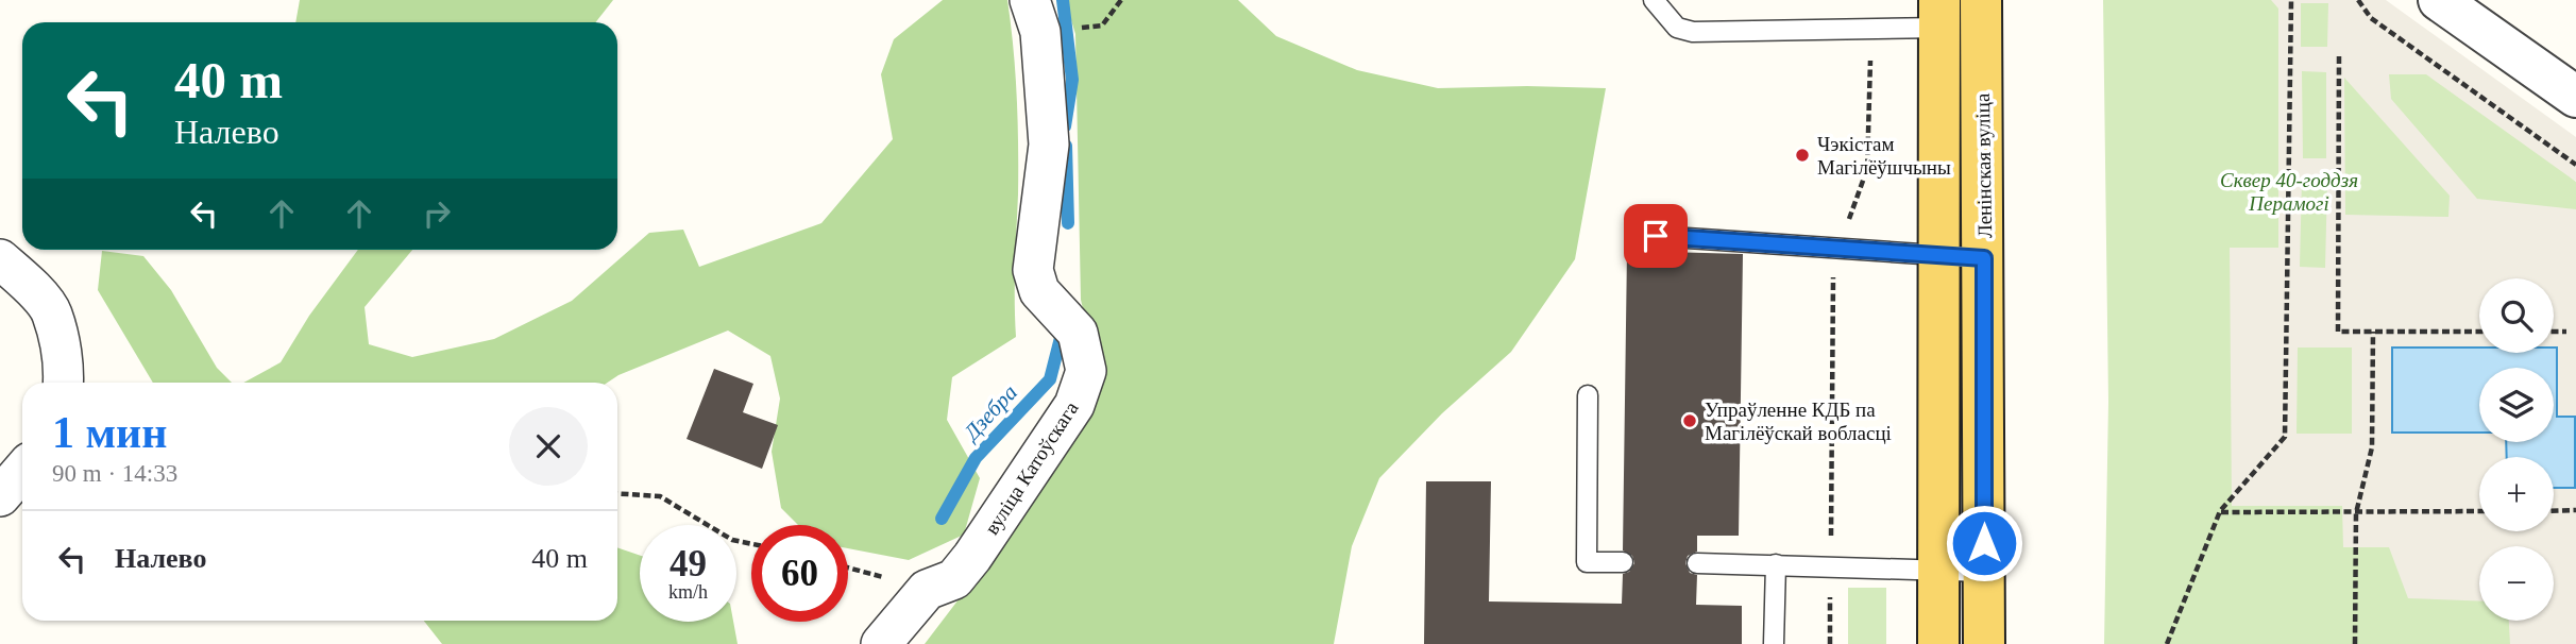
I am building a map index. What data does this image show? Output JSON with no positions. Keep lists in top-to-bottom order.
{
  "streets": {
    "main road": ["Ленінская вуліца"],
    "street": ["вуліца Катоўскага"]
  },
  "water": ["Дзебра"],
  "parks": ["Сквер 40-годдзя Перамогі"],
  "places": ["Чэкістам Магілёўшчыны", "Упраўленне КДБ па Магілёўскай вобласці"],
  "page": {
    "turn": ["40 m", "Налево"],
    "map_buttons": ["+", "−"],
    "heading": ["1 мин", "90 m · 14:33"],
    "list": [
      {
        "name": "Налево",
        "value": "40 m"
      }
    ],
    "speed": "49 km/h",
    "limit": "60"
  }
}
